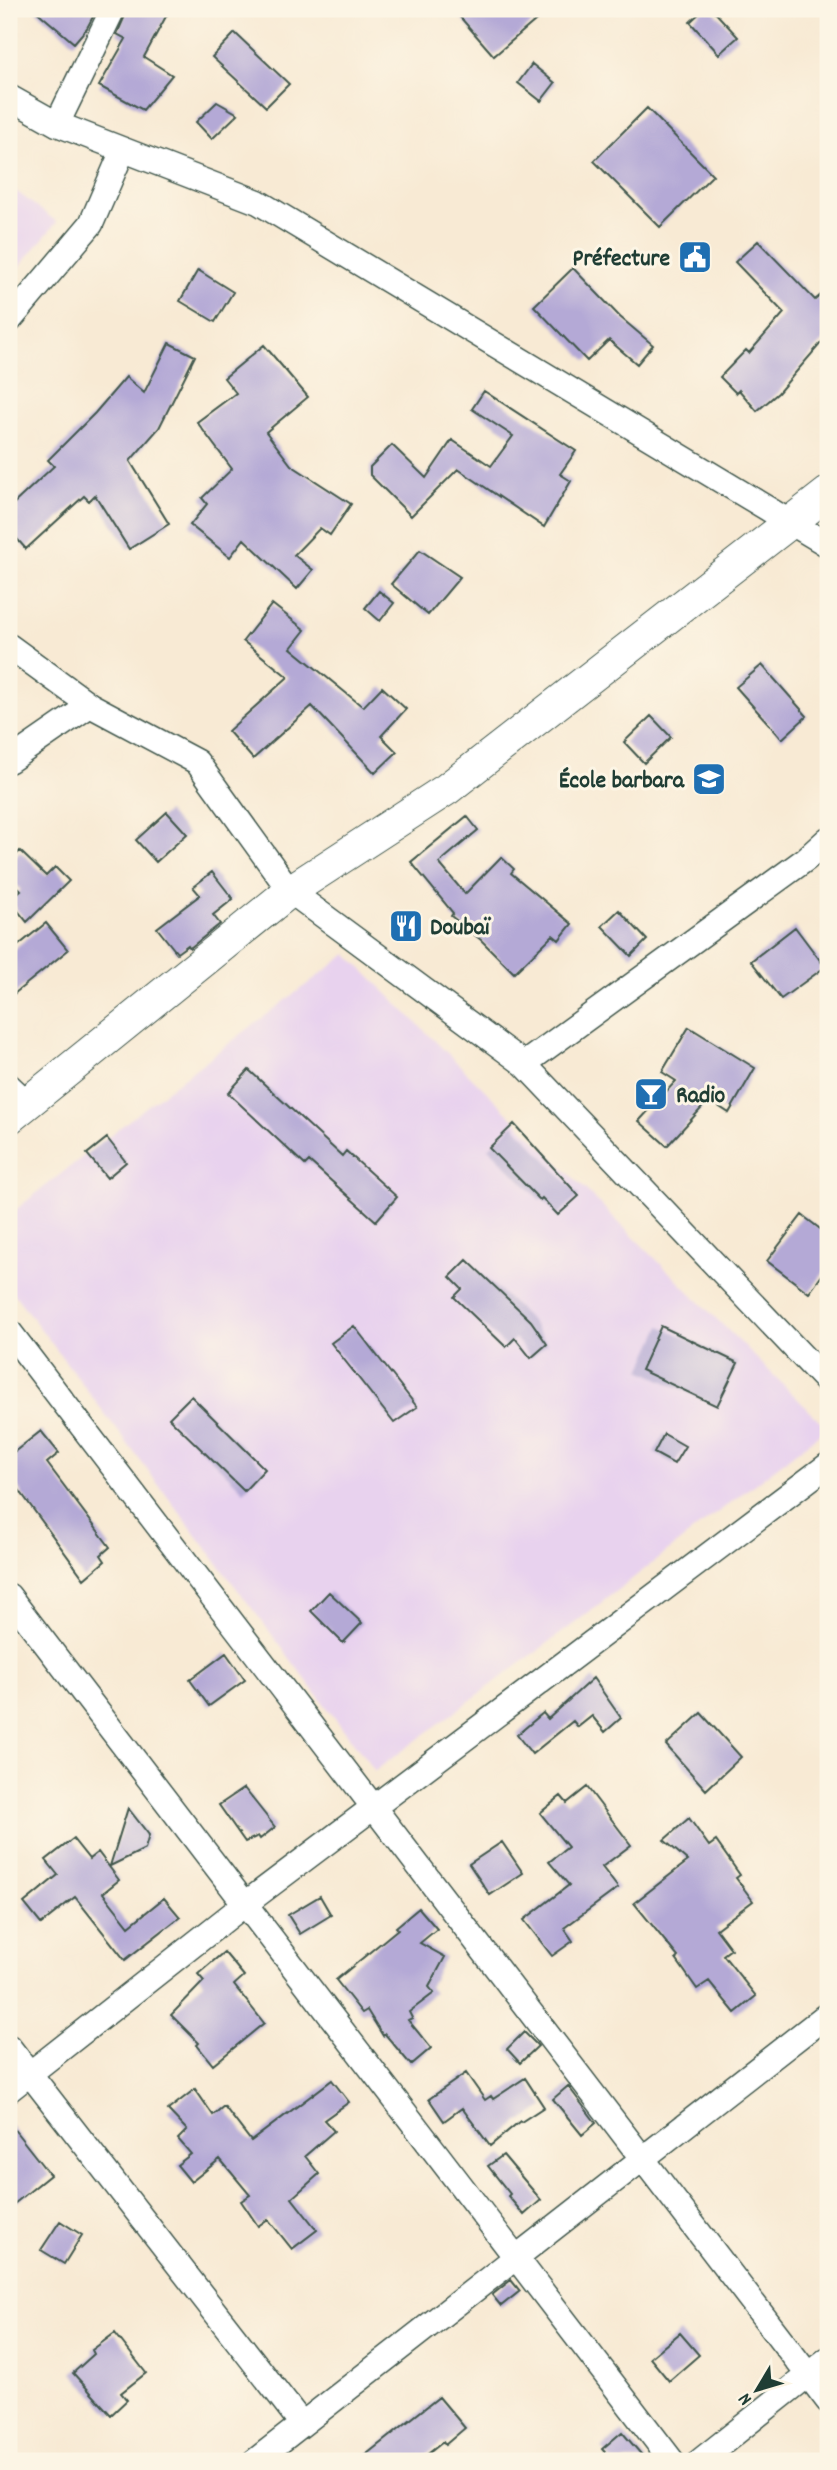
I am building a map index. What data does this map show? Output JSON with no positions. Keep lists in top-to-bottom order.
{
  "places": {
    "public building": ["Préfecture"],
    "school or university": ["École barbara"],
    "restaurant": ["Doubaï"],
    "bar": ["Radio"]
  },
  "north": "bottom left"
}
